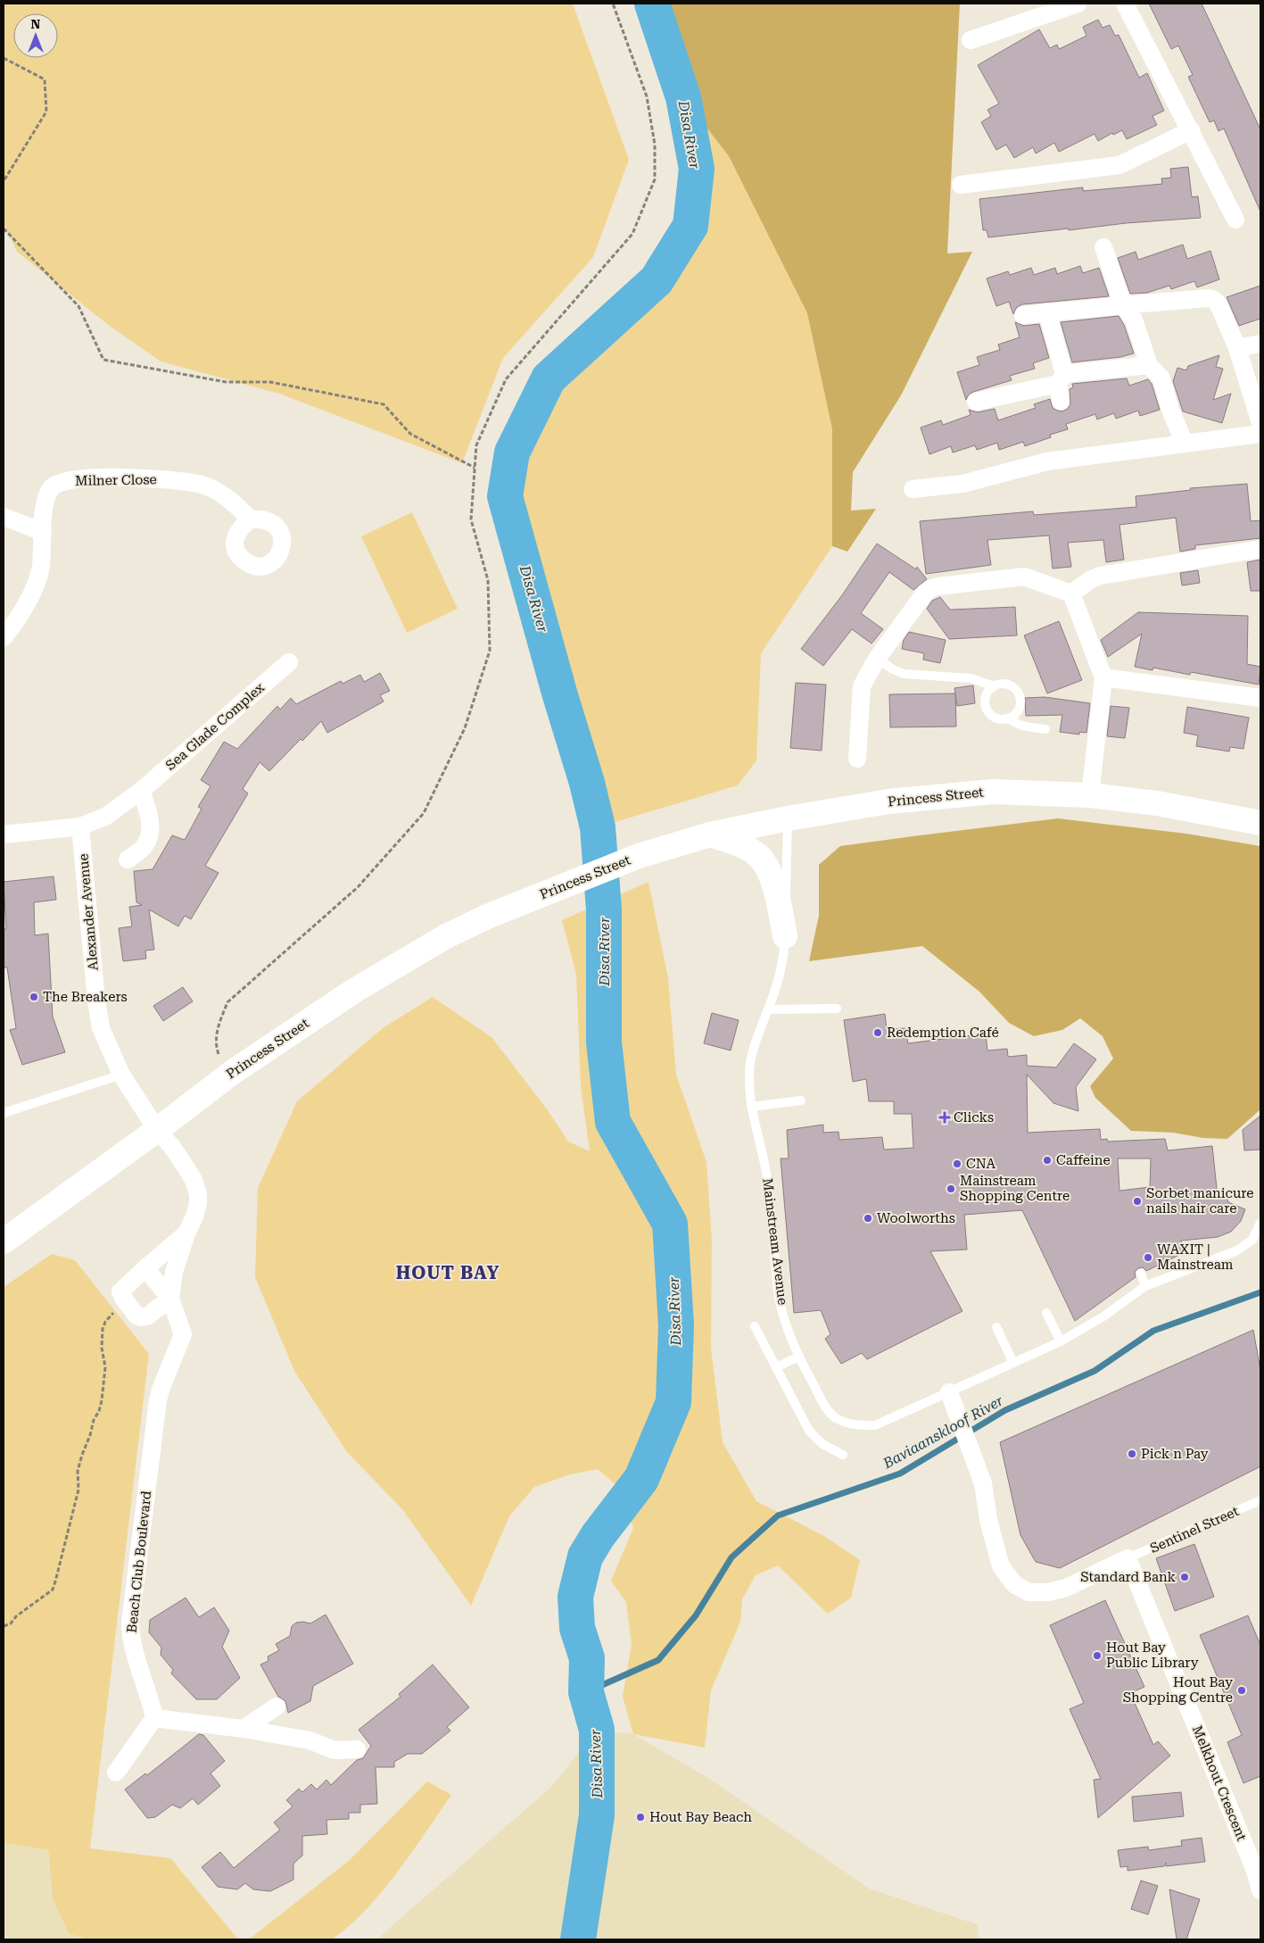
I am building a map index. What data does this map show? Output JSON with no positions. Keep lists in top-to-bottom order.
{
  "streets": {
    "street": [
      "Milner Close",
      "Sea Glade Complex",
      "Princess Street",
      "Alexander Avenue",
      "Beach Club Boulevard",
      "Melkhout Crescent"
    ],
    "lane": ["Mainstream Avenue", "Sentinel Street"]
  },
  "crossings": [
    ["Sea Glade Complex", "Alexander Avenue"],
    ["Princess Street", "Alexander Avenue"],
    ["Princess Street", "Mainstream Avenue"],
    ["Princess Street", "Beach Club Boulevard"],
    ["Alexander Avenue", "Beach Club Boulevard"],
    ["Sentinel Street", "Melkhout Crescent"]
  ],
  "districts": ["HOUT BAY"],
  "water": ["Disa River", "Baviaanskloof River"],
  "places": {
    "other": [
      "The Breakers",
      "Redemption Café",
      "Caffeine",
      "CNA",
      "Mainstream Shopping Centre",
      "Sorbet manicure nails hair care",
      "Woolworths",
      "WAXIT | Mainstream",
      "Pick n Pay",
      "Standard Bank",
      "Hout Bay Public Library",
      "Hout Bay Shopping Centre",
      "Hout Bay Beach"
    ],
    "health": ["Clicks"]
  },
  "north": "top"
}
